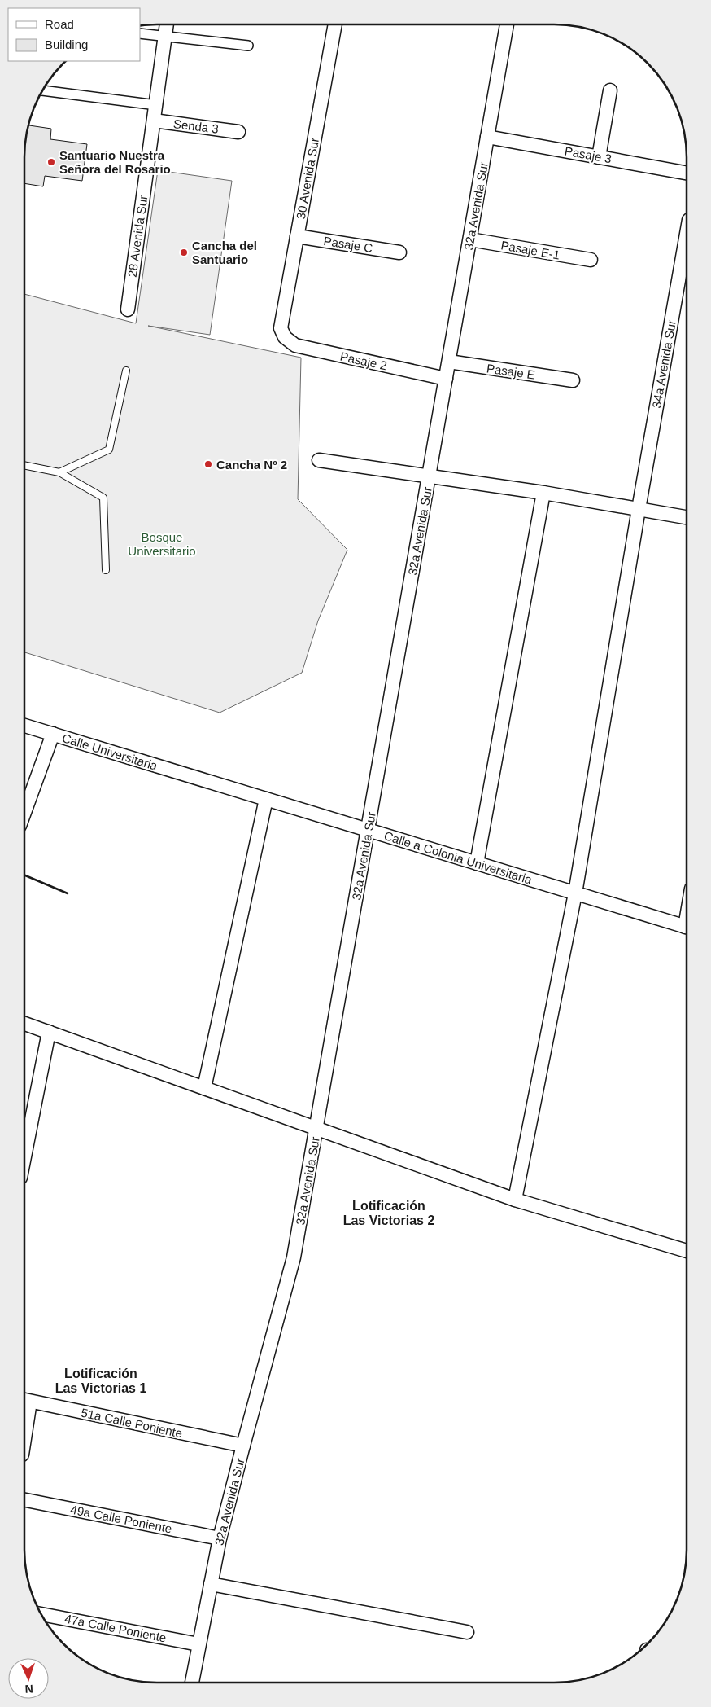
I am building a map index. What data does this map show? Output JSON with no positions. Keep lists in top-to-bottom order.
{
  "streets": {
    "street": [
      "Senda 3",
      "Pasaje 3",
      "30 Avenida Sur",
      "32a Avenida Sur",
      "28 Avenida Sur",
      "Pasaje C",
      "Pasaje E-1",
      "Pasaje 2",
      "34a Avenida Sur",
      "Pasaje E",
      "Calle Universitaria",
      "Calle a Colonia Universitaria",
      "51a Calle Poniente",
      "49a Calle Poniente",
      "47a Calle Poniente"
    ]
  },
  "crossings": [
    ["Senda 3", "28 Avenida Sur"],
    ["Pasaje 3", "32a Avenida Sur"],
    ["30 Avenida Sur", "Pasaje C"],
    ["30 Avenida Sur", "Pasaje 2"],
    ["32a Avenida Sur", "Pasaje E-1"],
    ["32a Avenida Sur", "Pasaje 2"],
    ["32a Avenida Sur", "Pasaje E"],
    ["32a Avenida Sur", "Calle a Colonia Universitaria"],
    ["32a Avenida Sur", "51a Calle Poniente"],
    ["32a Avenida Sur", "49a Calle Poniente"],
    ["32a Avenida Sur", "47a Calle Poniente"],
    ["34a Avenida Sur", "Calle a Colonia Universitaria"],
    ["Calle Universitaria", "Calle a Colonia Universitaria"]
  ],
  "districts": ["Lotificación Las Victorias 2", "Lotificación Las Victorias 1"],
  "parks": ["Bosque Universitario"],
  "places": ["Santuario Nuestra Señora del Rosario", "Cancha del Santuario", "Cancha Nº 2"],
  "legend": ["Road", "Building"],
  "north": "bottom"
}
